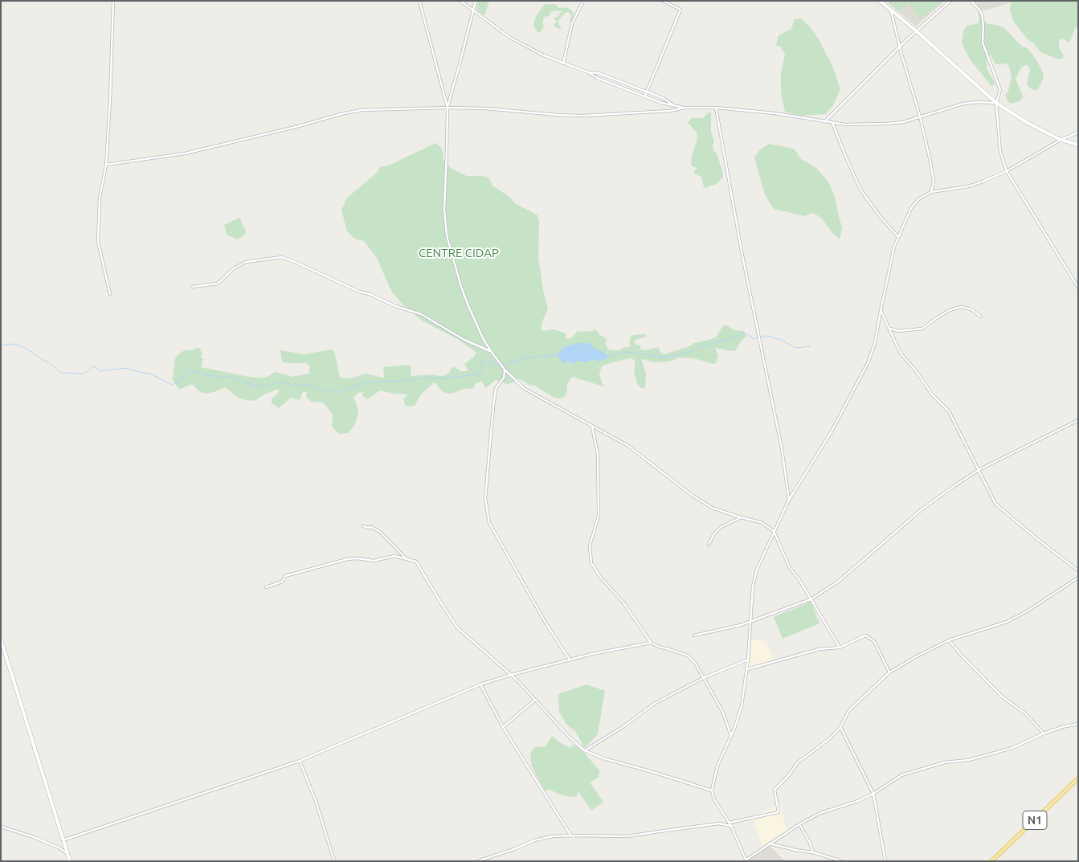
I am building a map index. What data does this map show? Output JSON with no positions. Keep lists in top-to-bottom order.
{
  "streets": {
    "highway": ["N1"]
  },
  "parks": ["CENTRE CIDAP"]
}
